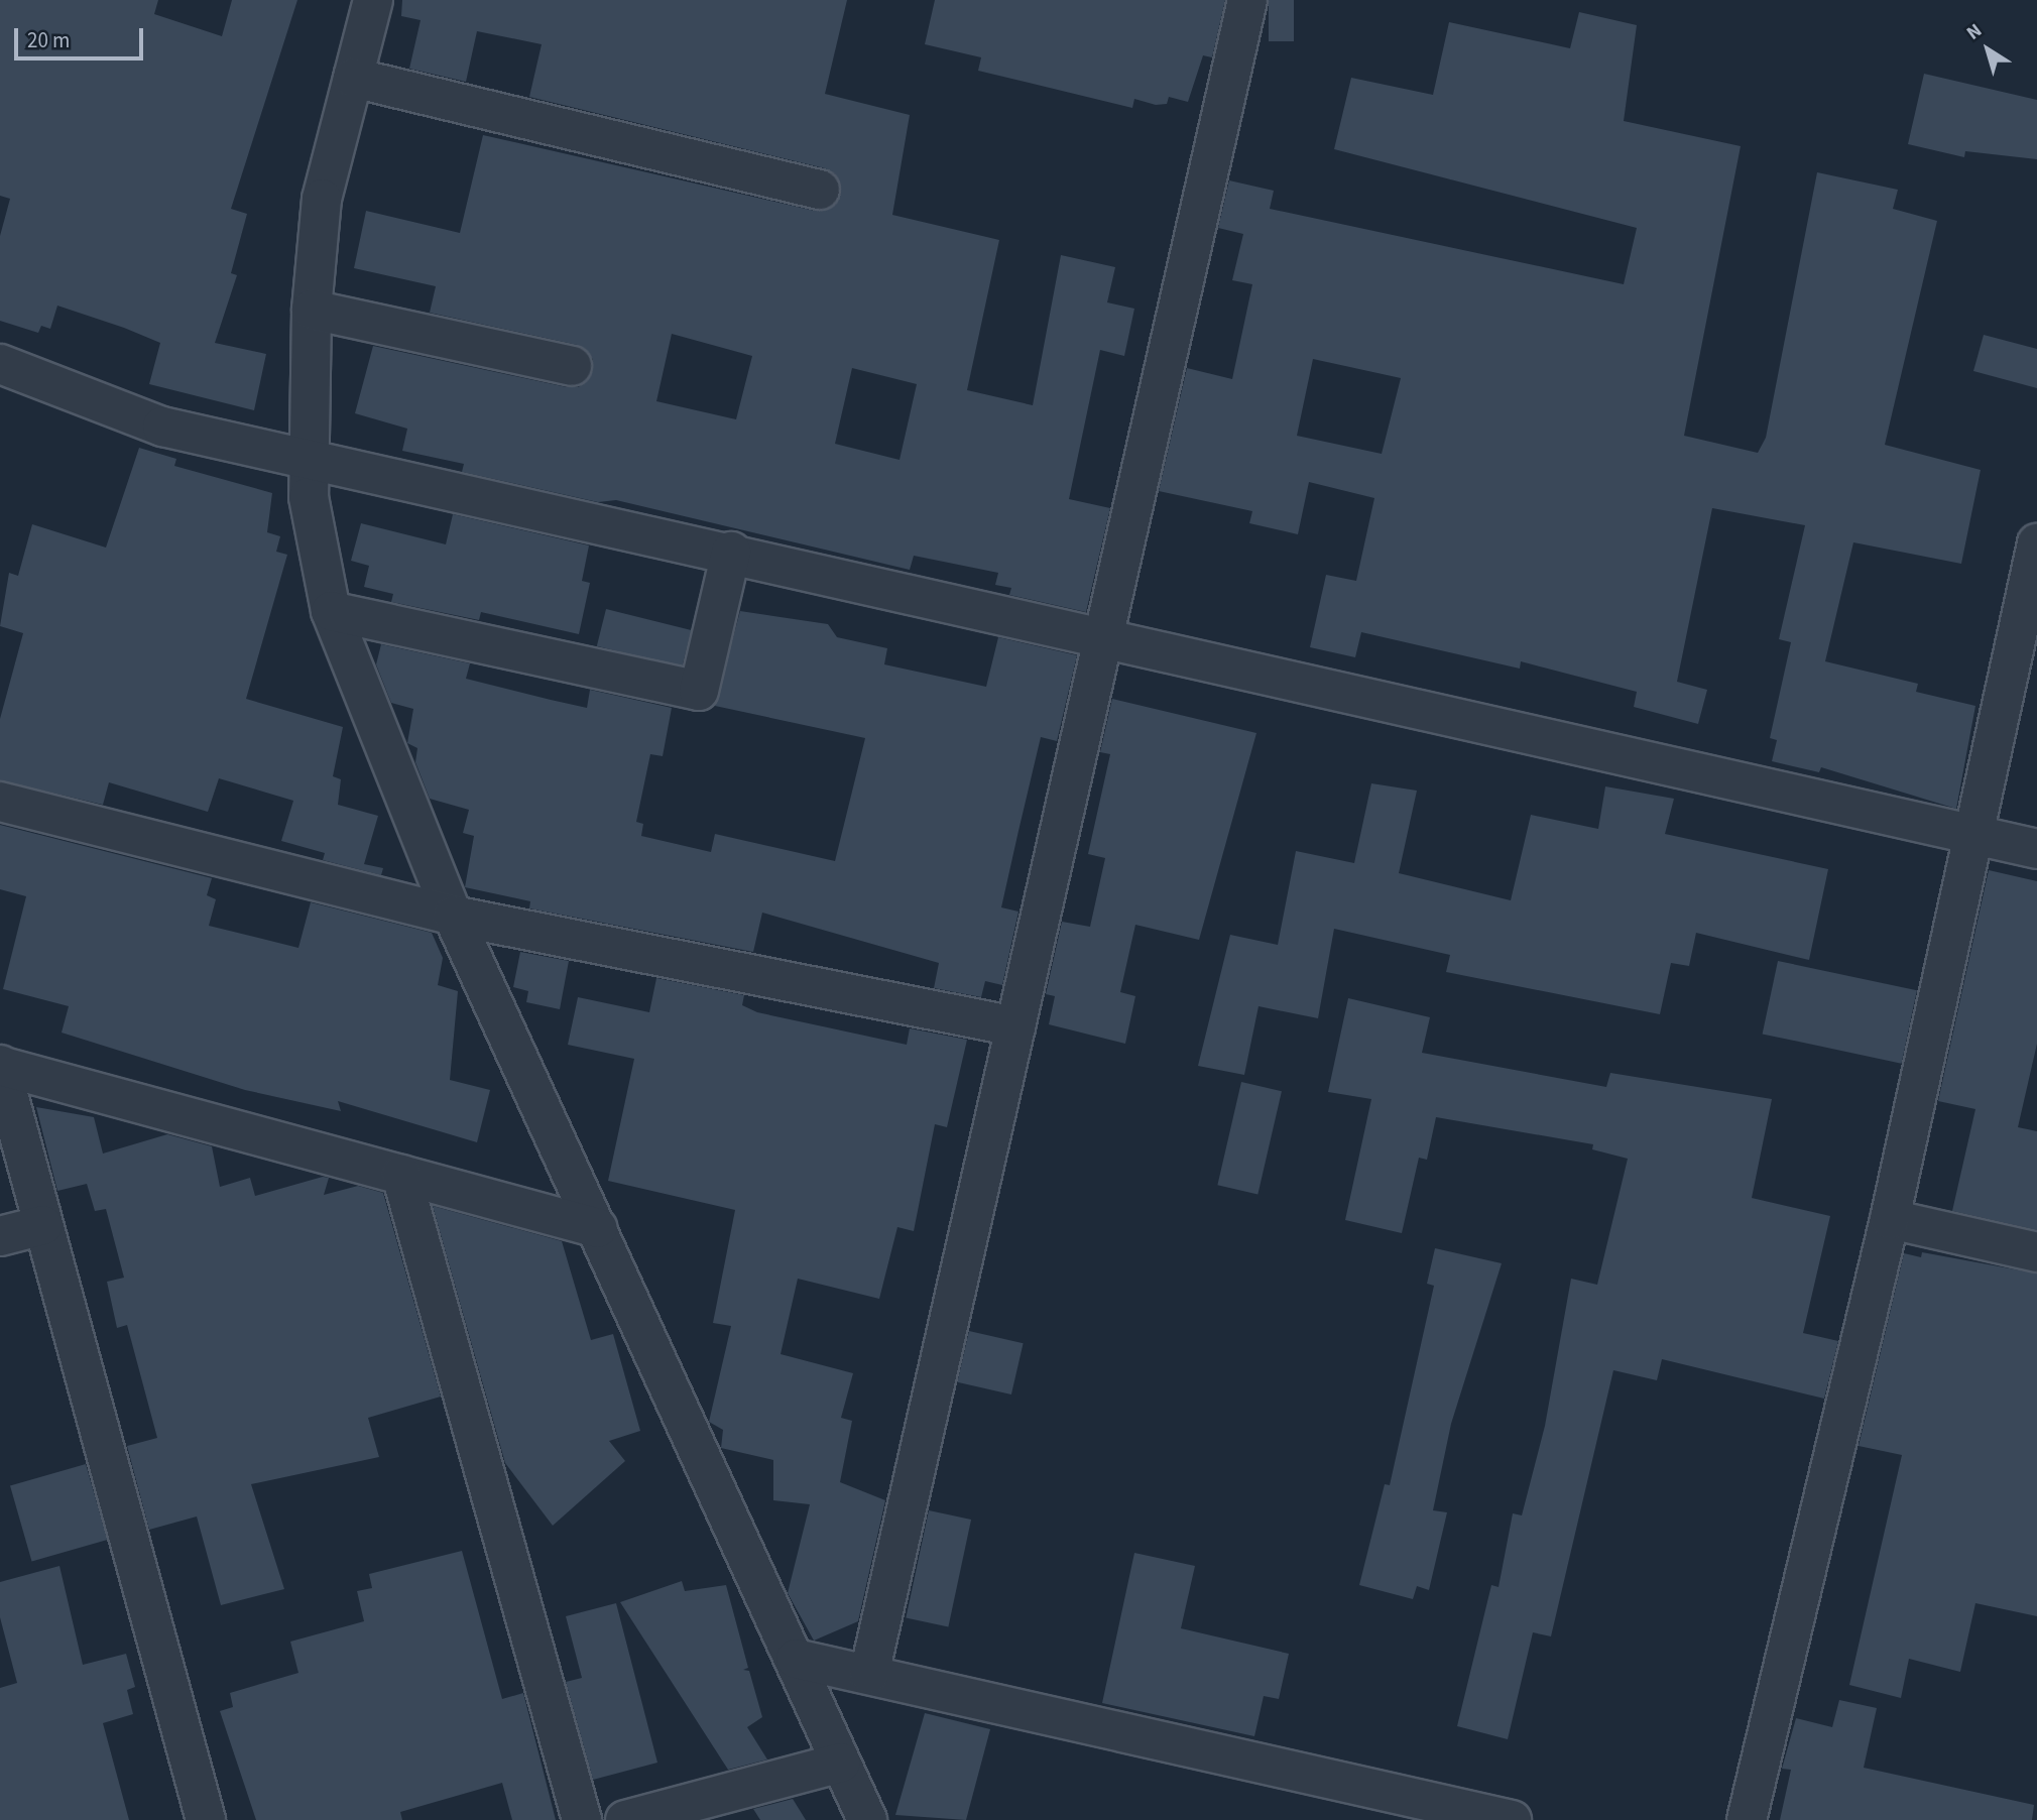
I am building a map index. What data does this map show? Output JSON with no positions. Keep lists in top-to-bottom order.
{
  "scale_bar": "20 m",
  "north": "top left"
}
